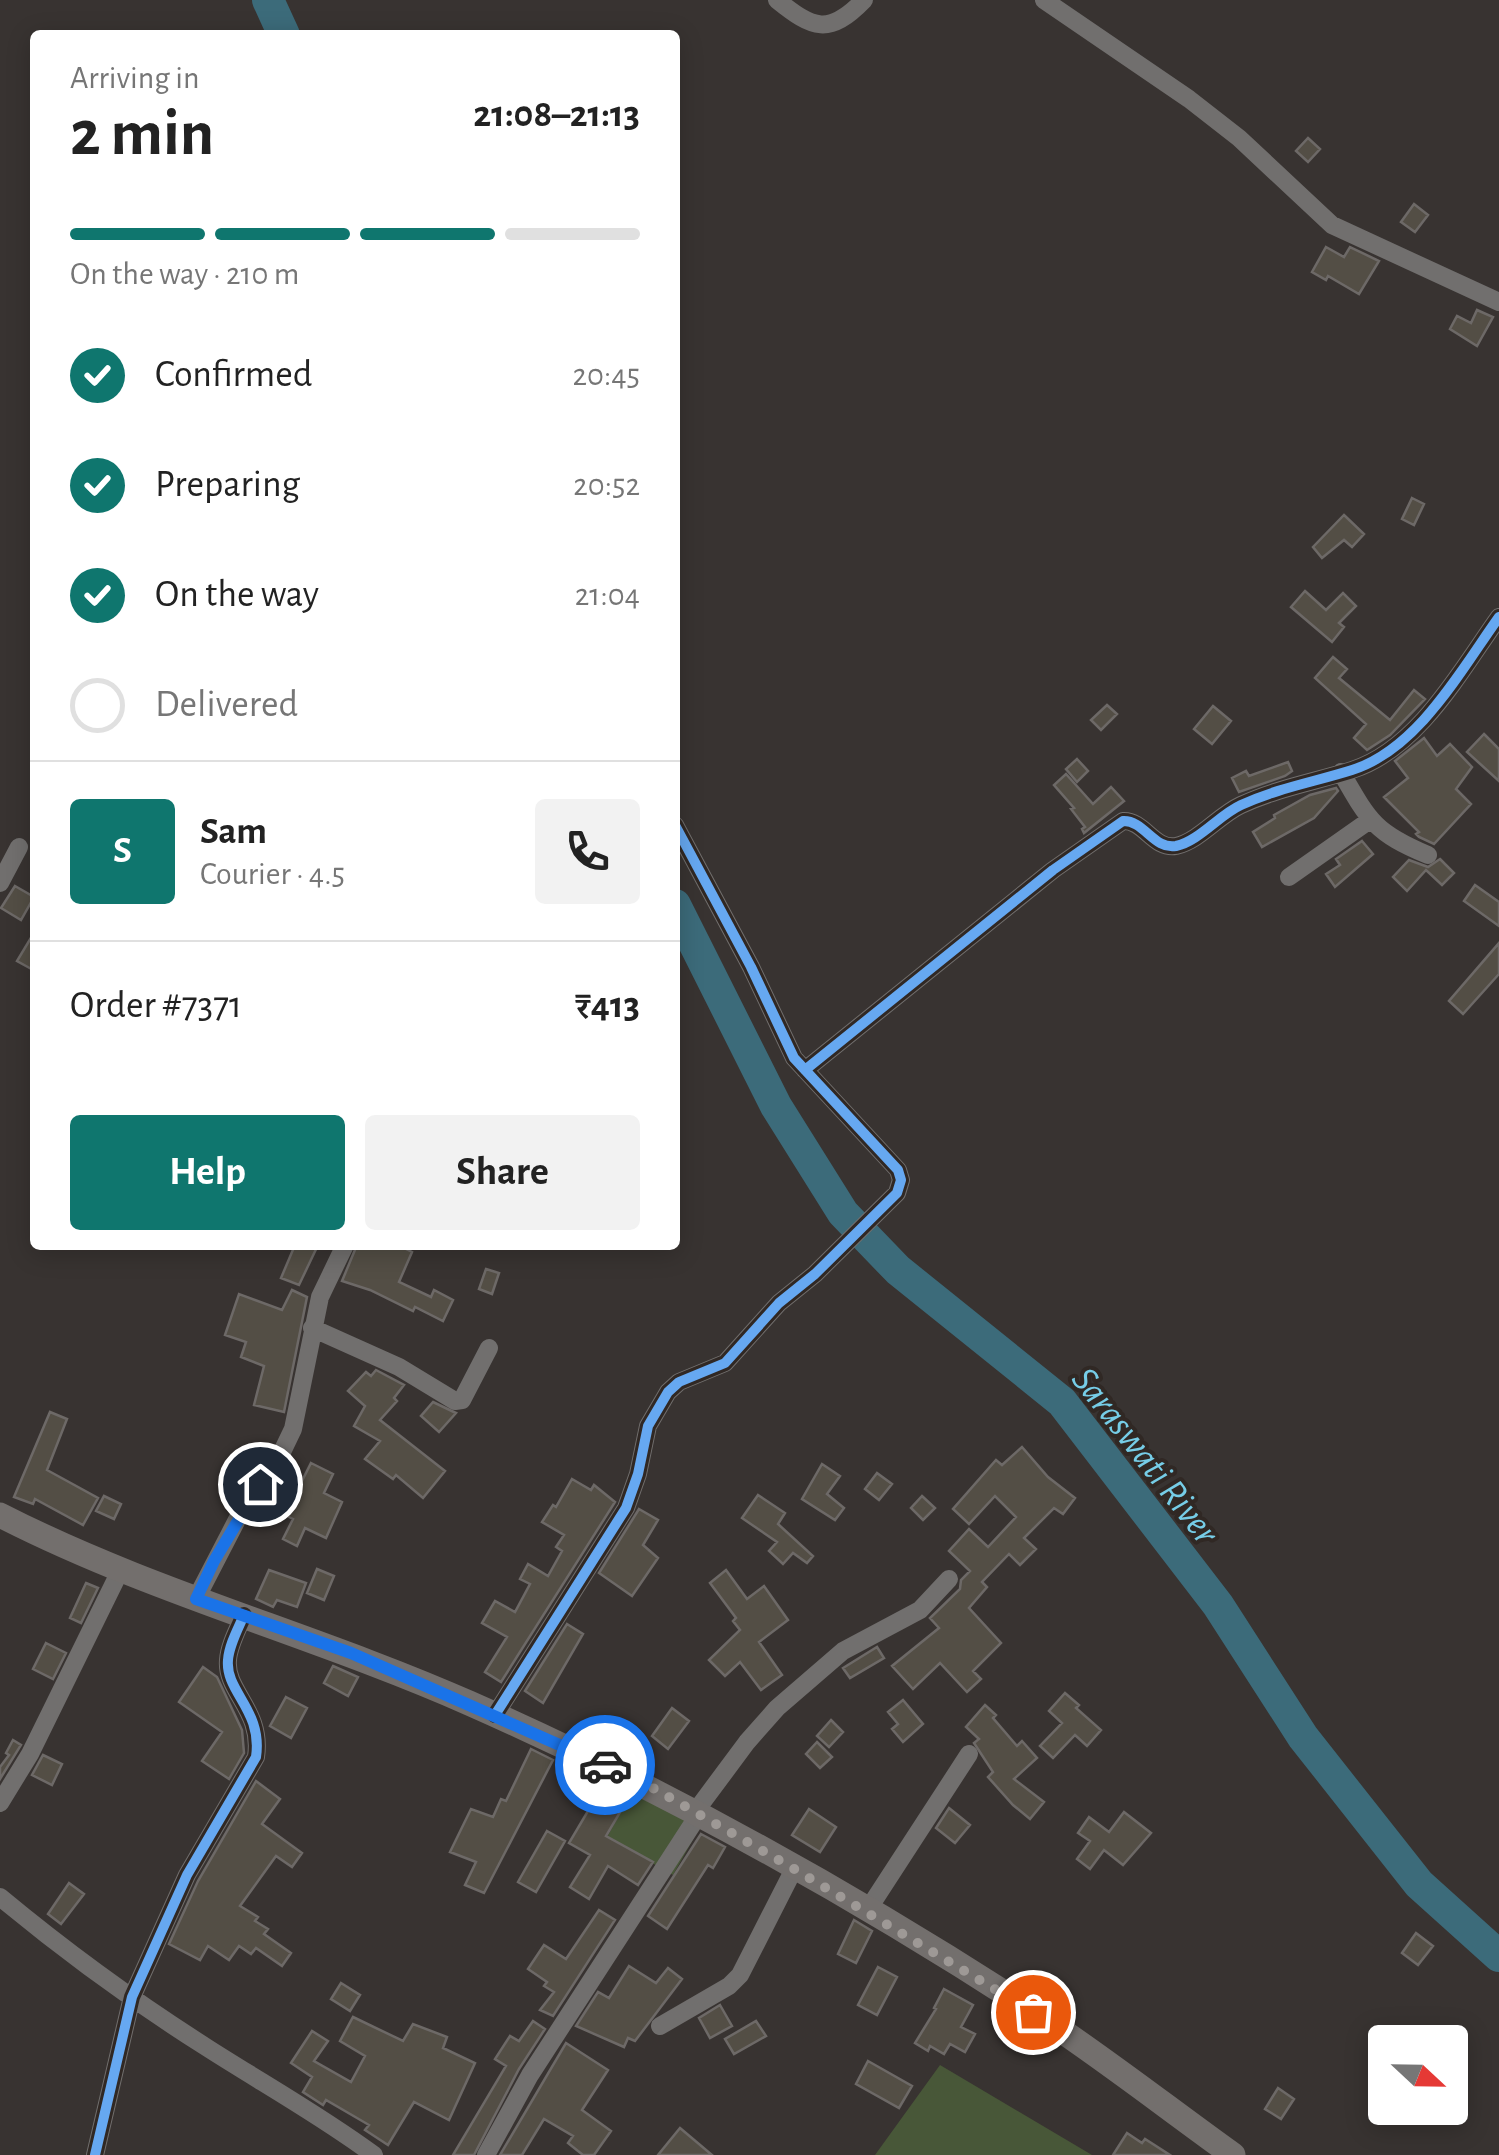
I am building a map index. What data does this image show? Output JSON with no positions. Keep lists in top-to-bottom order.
{
  "water": ["Saraswati River"],
  "north": "right",
  "page": {
    "heading": ["2 min", "Arriving in", "21:08–21:13"],
    "panel": [
      "Sam",
      "Courier · 4.5",
      "Order #7371",
      "₹413"
    ],
    "bar": "On the way · 210 m",
    "list": [
      ["Confirmed", "20:45"],
      ["Preparing", "20:52"],
      ["On the way", "21:04"],
      "Delivered"
    ],
    "round": "S",
    "buttons": ["Help", "Share"]
  }
}
